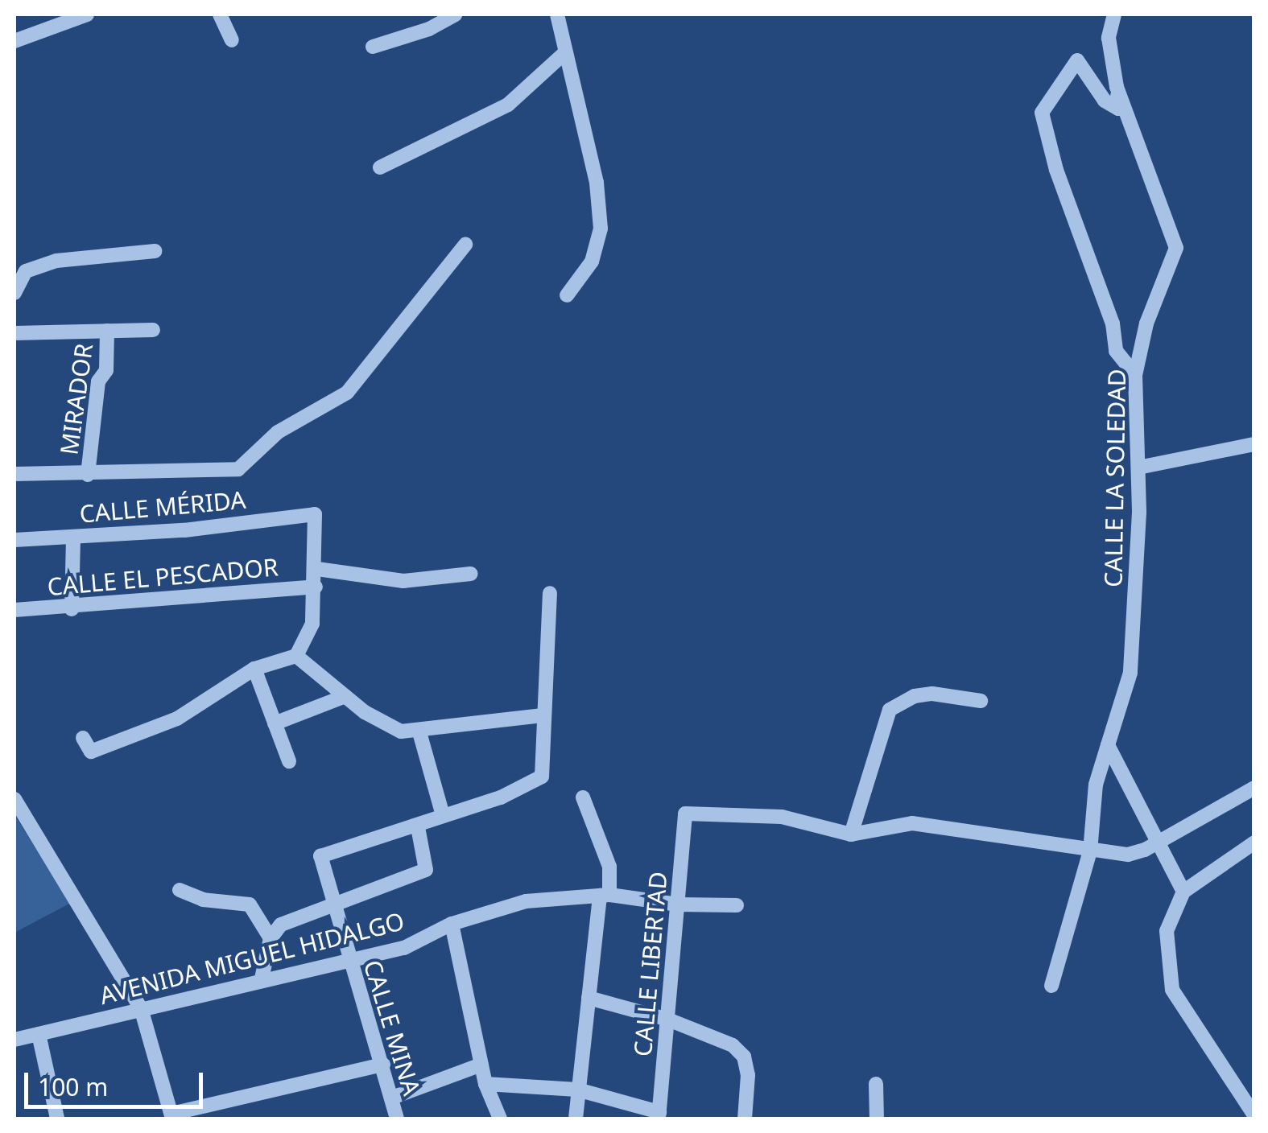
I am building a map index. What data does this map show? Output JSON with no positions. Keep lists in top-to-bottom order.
{
  "streets": {
    "street": [
      "MIRADOR",
      "CALLE LA SOLEDAD",
      "CALLE MÉRIDA",
      "CALLE EL PESCADOR",
      "AVENIDA MIGUEL HIDALGO",
      "CALLE LIBERTAD",
      "CALLE MINA"
    ]
  },
  "crossings": [
    ["AVENIDA MIGUEL HIDALGO", "CALLE LIBERTAD"],
    ["AVENIDA MIGUEL HIDALGO", "CALLE MINA"]
  ],
  "scale_bar": "100 m"
}
